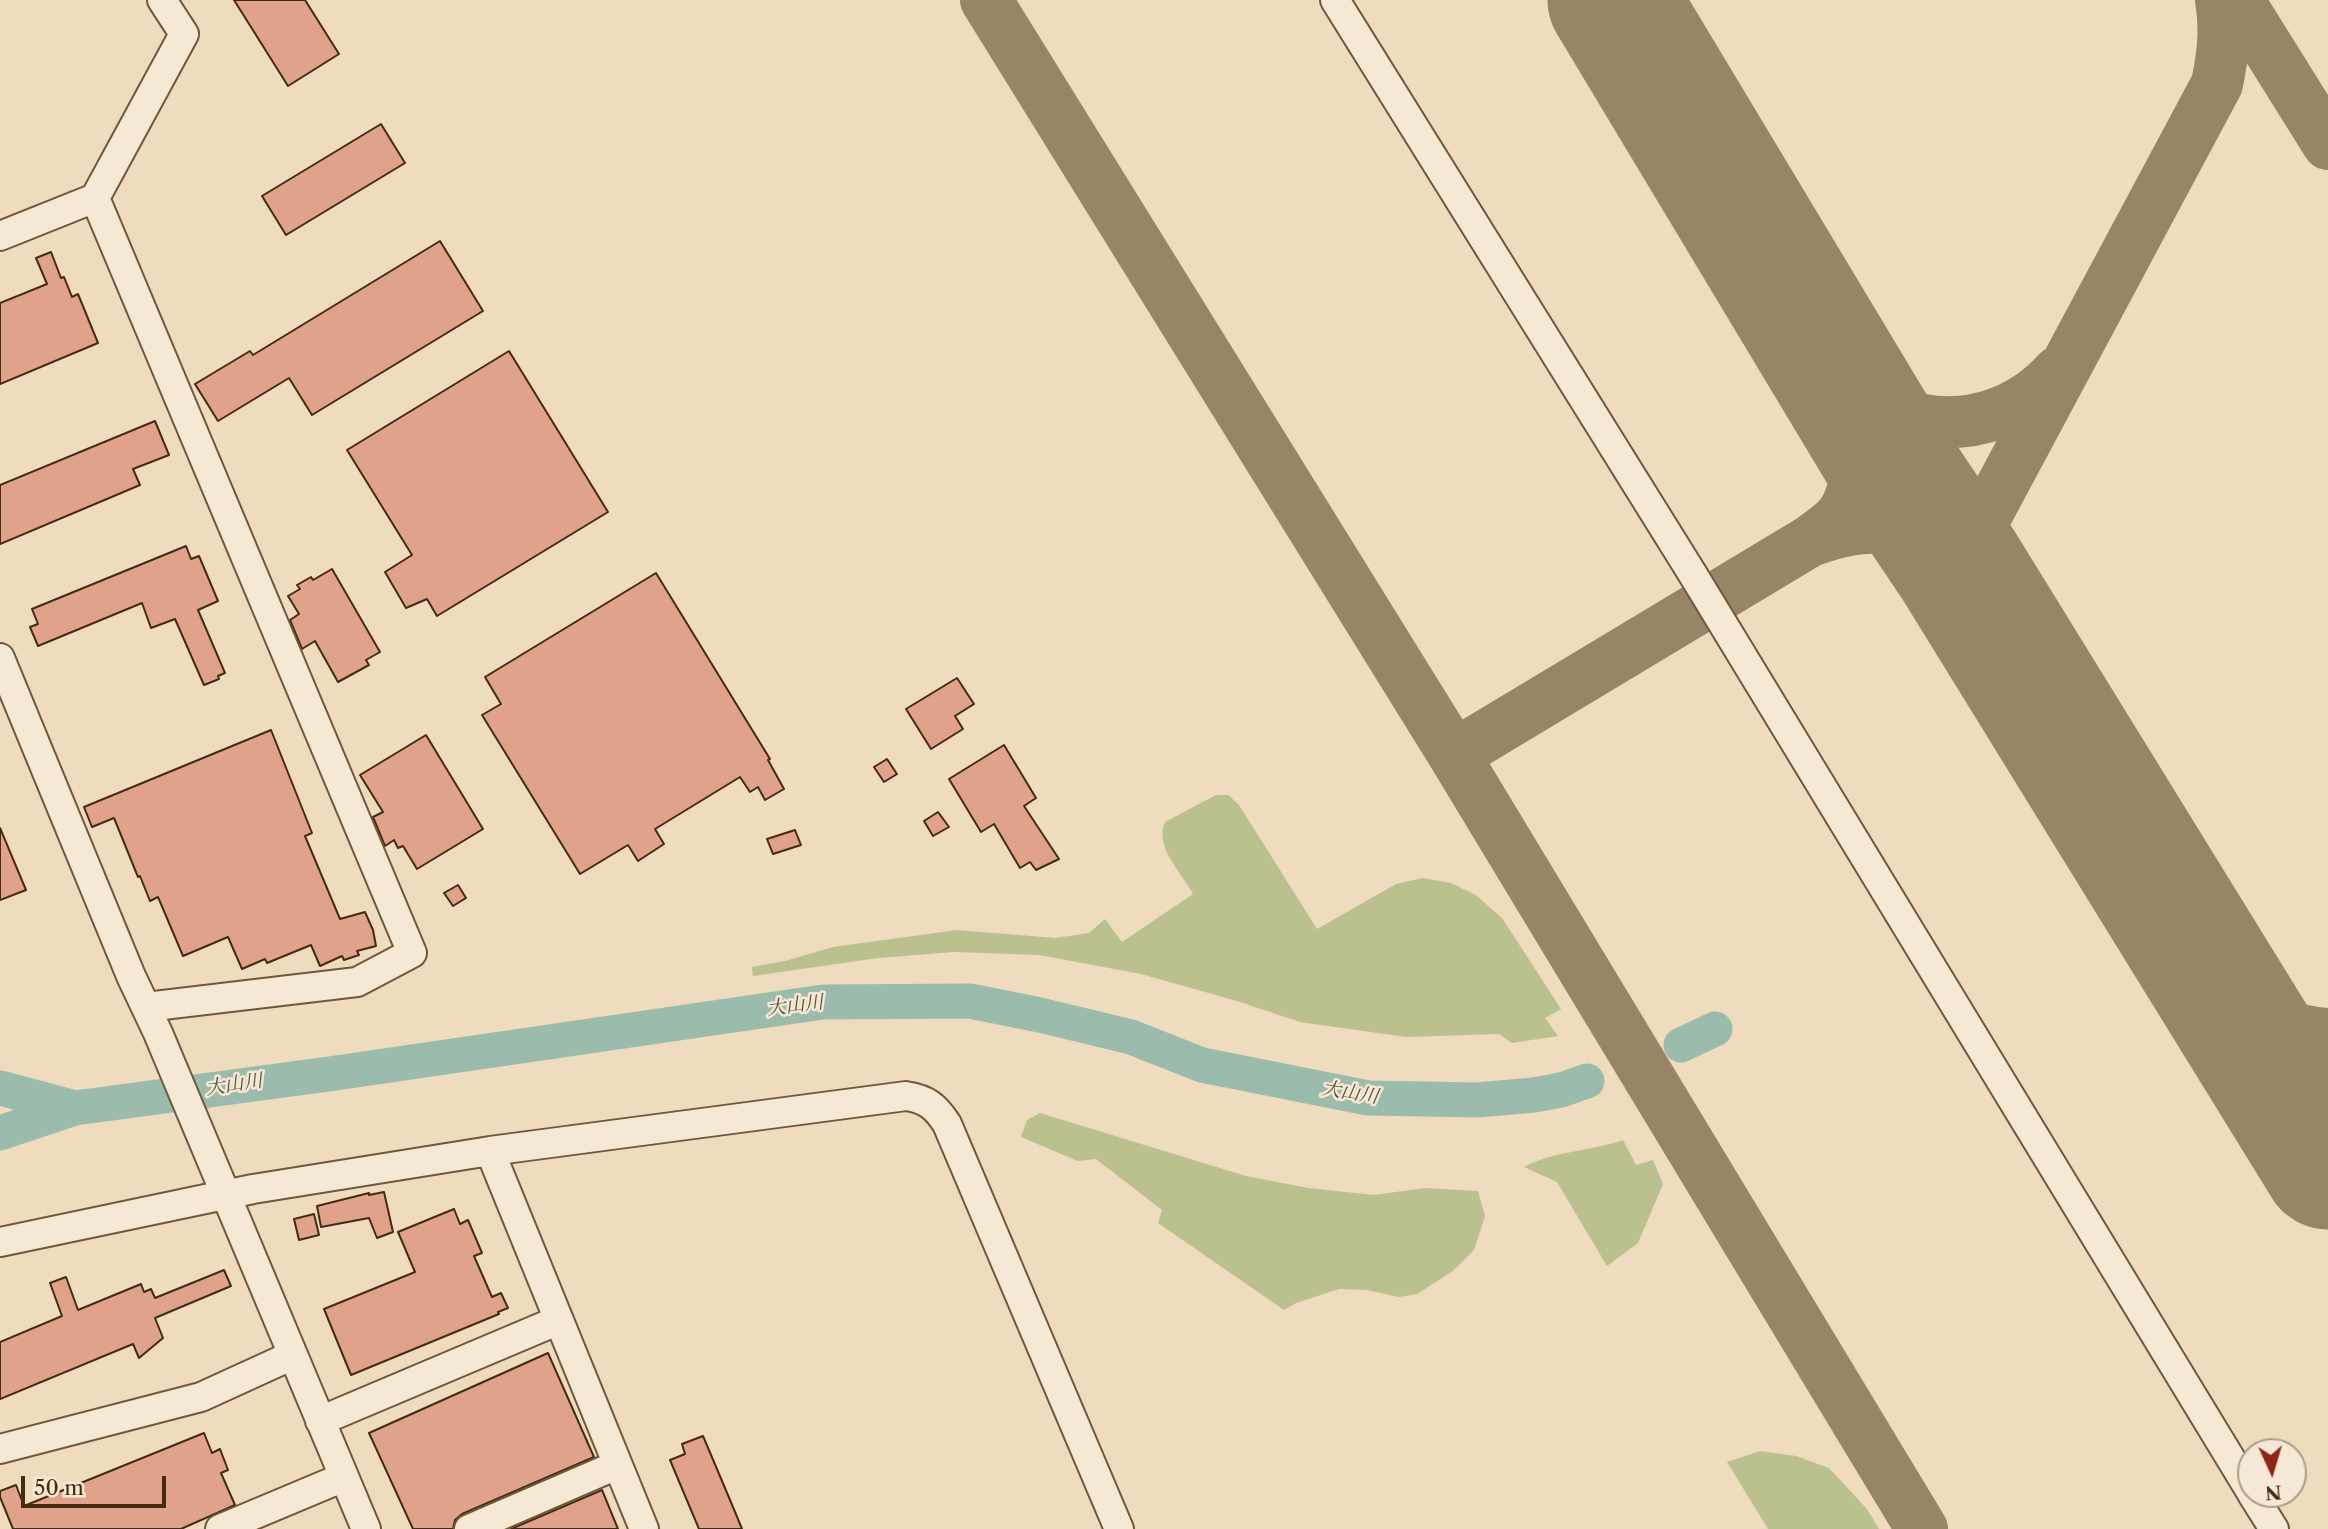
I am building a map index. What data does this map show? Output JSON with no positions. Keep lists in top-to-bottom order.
{
  "water": ["大山川"],
  "scale_bar": "50 m",
  "north": "bottom"
}
